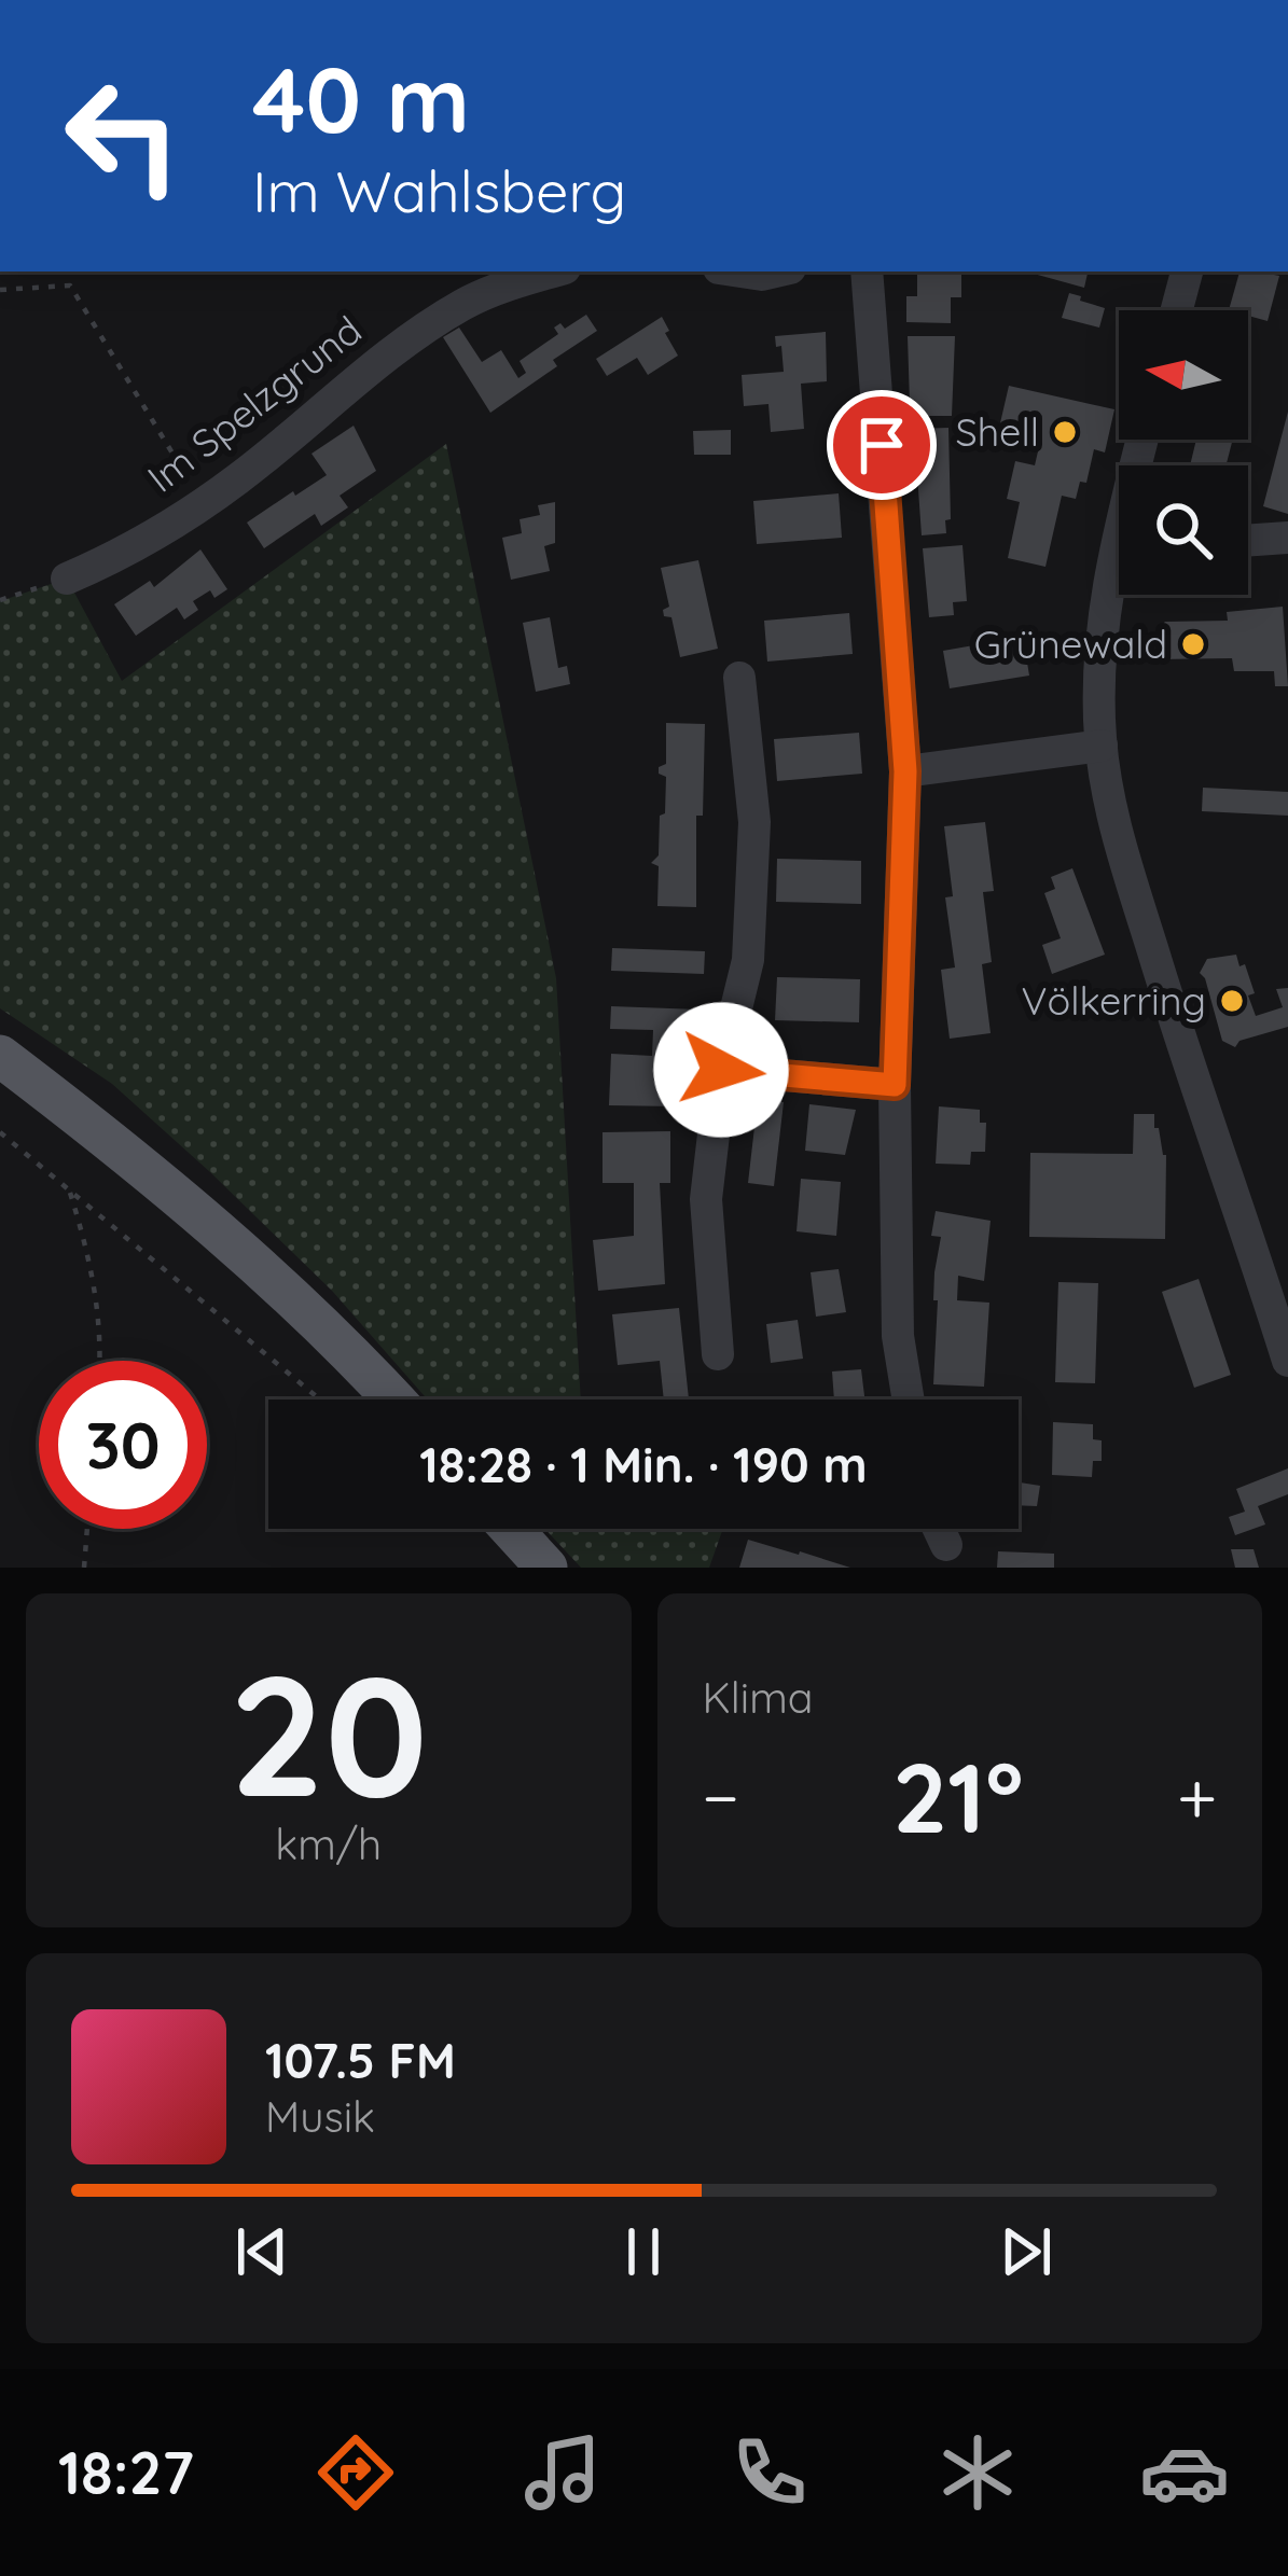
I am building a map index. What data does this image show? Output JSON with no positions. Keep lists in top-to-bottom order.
{
  "streets": {
    "street": ["Im Spelzgrund"]
  },
  "places": ["Shell", "Grünewald", "Völkerring"],
  "north": "left",
  "page": {
    "turn": ["40 m", "Im Wahlsberg"],
    "limit": "30",
    "trip": "18:28 · 1 Min. · 190 m",
    "tile": [
      ["20", "km/h"],
      "Klima"
    ],
    "heat": ["−", "21°", "+"],
    "song": ["107.5 FM", "Musik"],
    "tabs": "18:27"
  }
}
